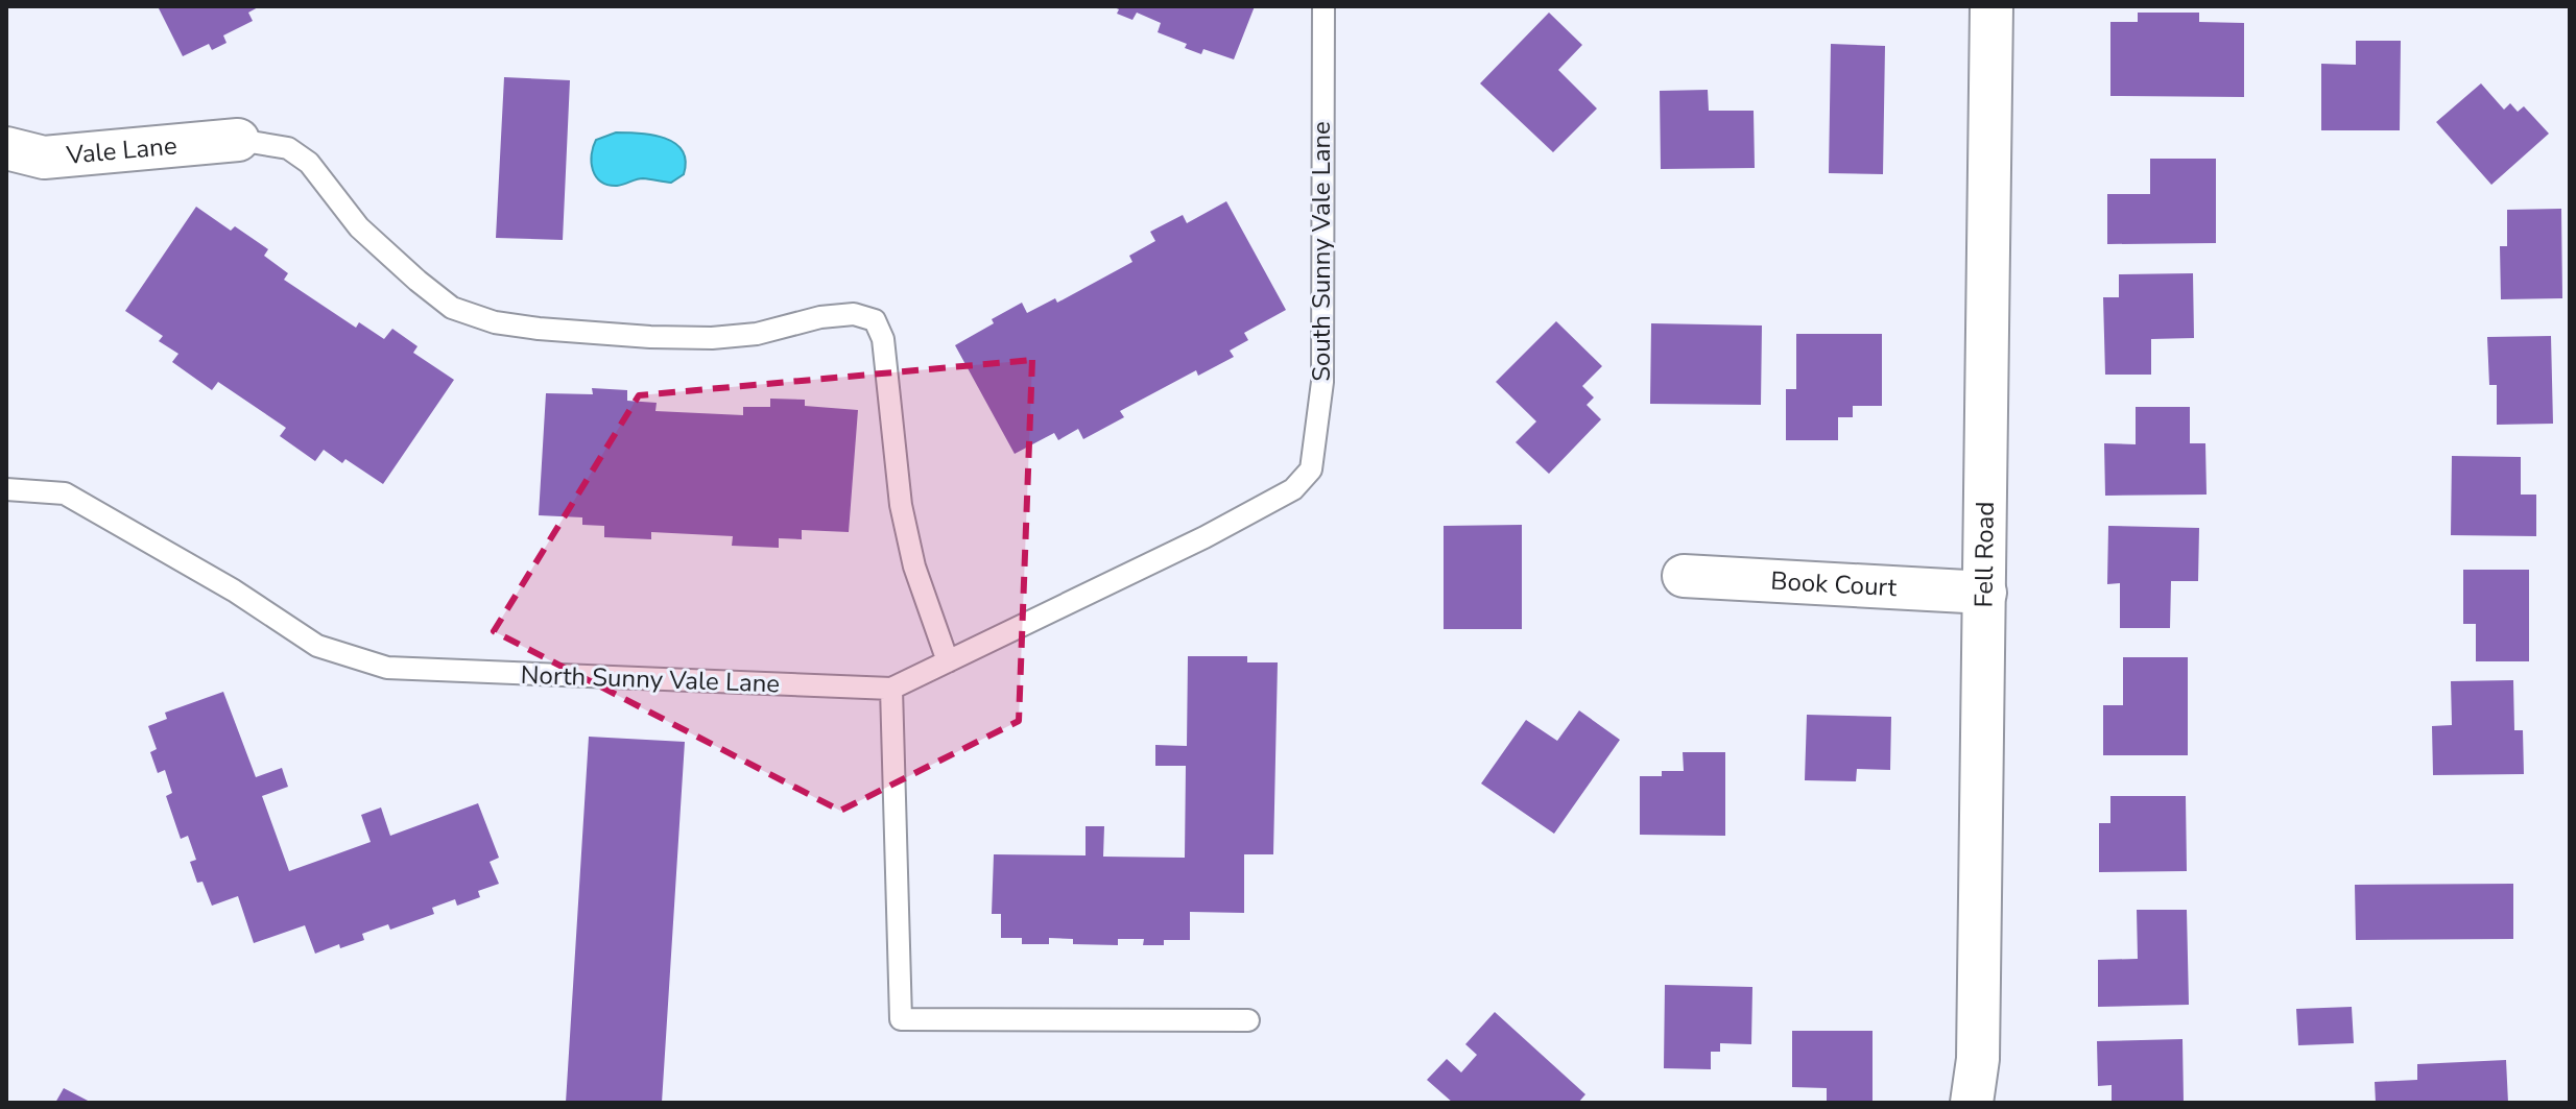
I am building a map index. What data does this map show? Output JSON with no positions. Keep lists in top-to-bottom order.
{
  "streets": {
    "street": ["Vale Lane", "Fell Road", "Book Court"],
    "lane": ["South Sunny Vale Lane", "North Sunny Vale Lane"]
  },
  "crossings": [
    ["South Sunny Vale Lane", "North Sunny Vale Lane"],
    ["Fell Road", "Book Court"]
  ]
}
